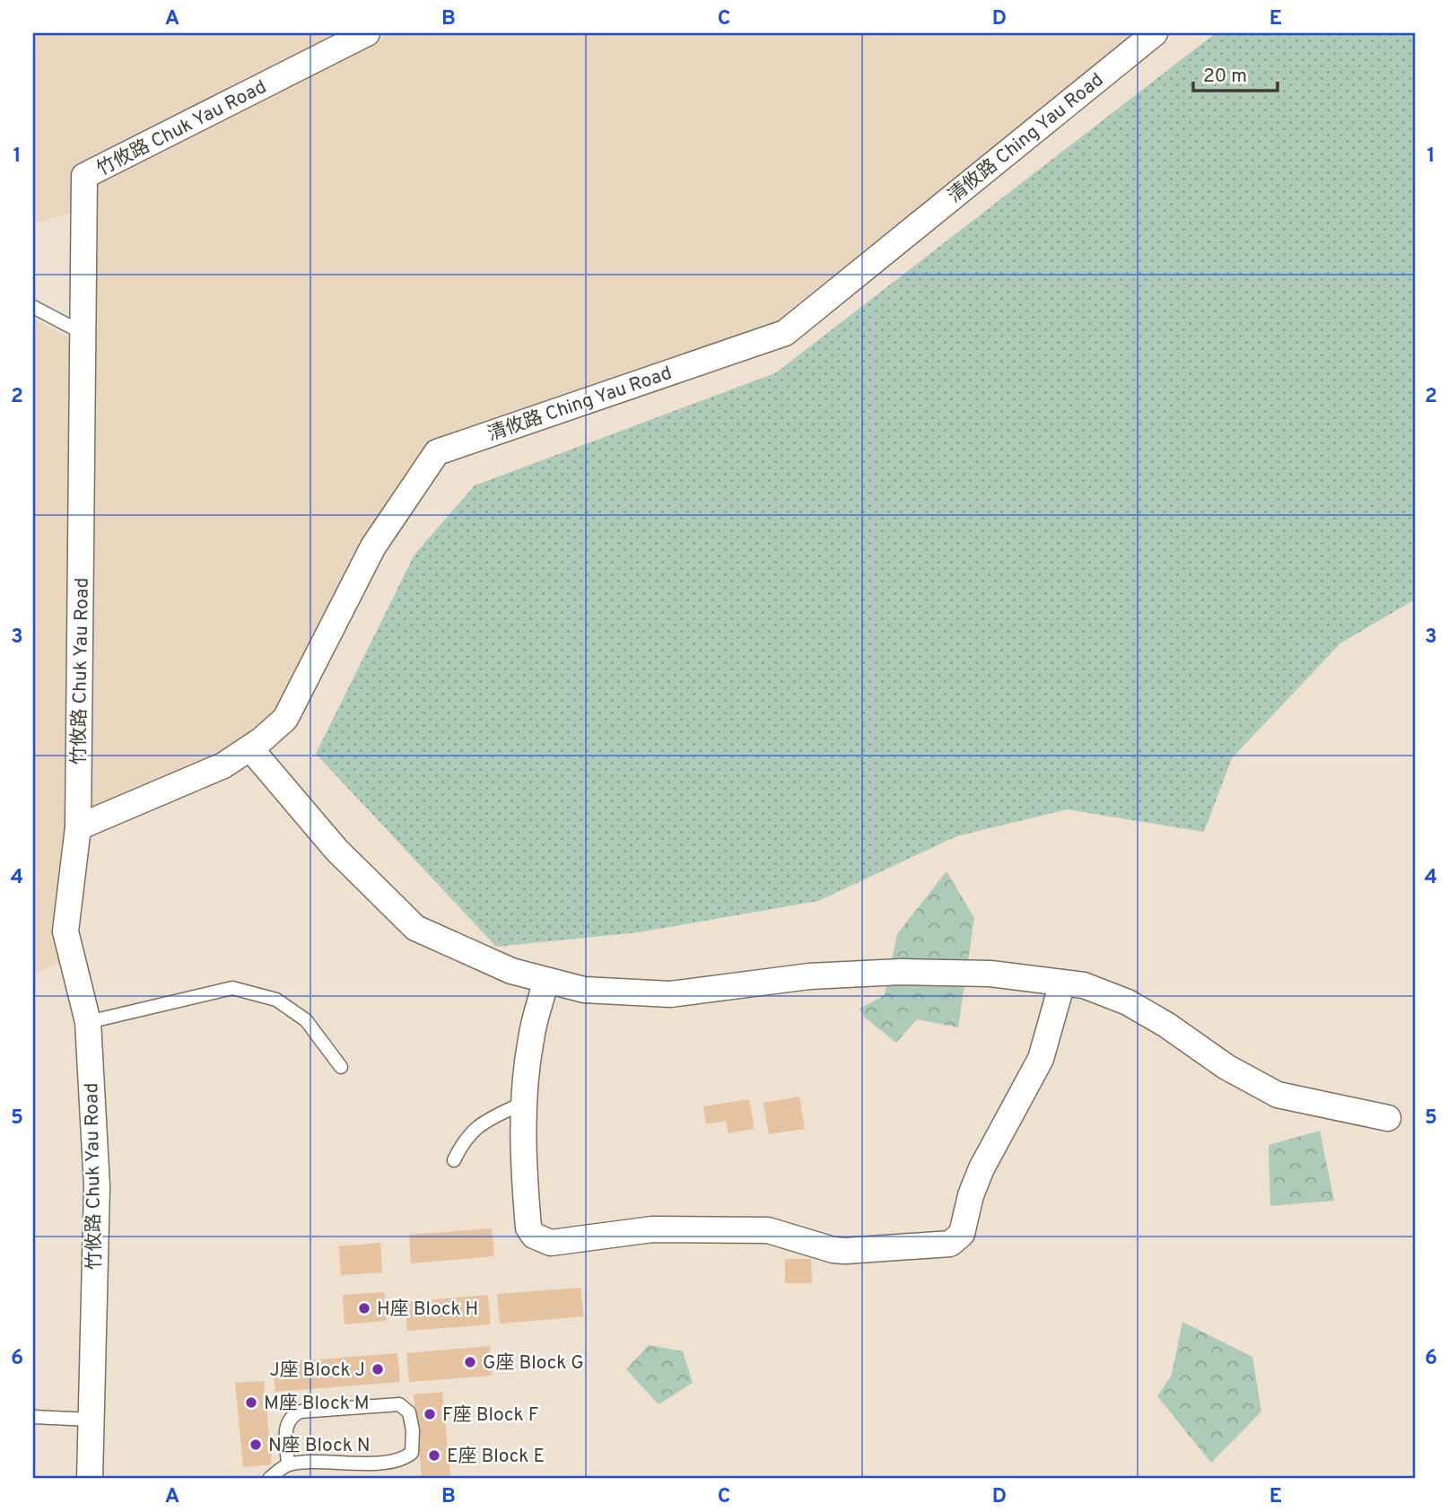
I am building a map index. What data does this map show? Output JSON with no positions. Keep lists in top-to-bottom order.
{
  "streets": {
    "street": ["竹攸路 Chuk Yau Road", "清攸路 Ching Yau Road"]
  },
  "crossings": [
    ["竹攸路 Chuk Yau Road", "清攸路 Ching Yau Road"]
  ],
  "places": [
    "H座 Block H",
    "G座 Block G",
    "J座 Block J",
    "M座 Block M",
    "F座 Block F",
    "N座 Block N",
    "E座 Block E"
  ],
  "scale_bar": "20 m",
  "grid": {
    "columns": [
      "A",
      "B",
      "C",
      "D",
      "E"
    ],
    "rows": [
      "1",
      "2",
      "3",
      "4",
      "5",
      "6"
    ]
  }
}
